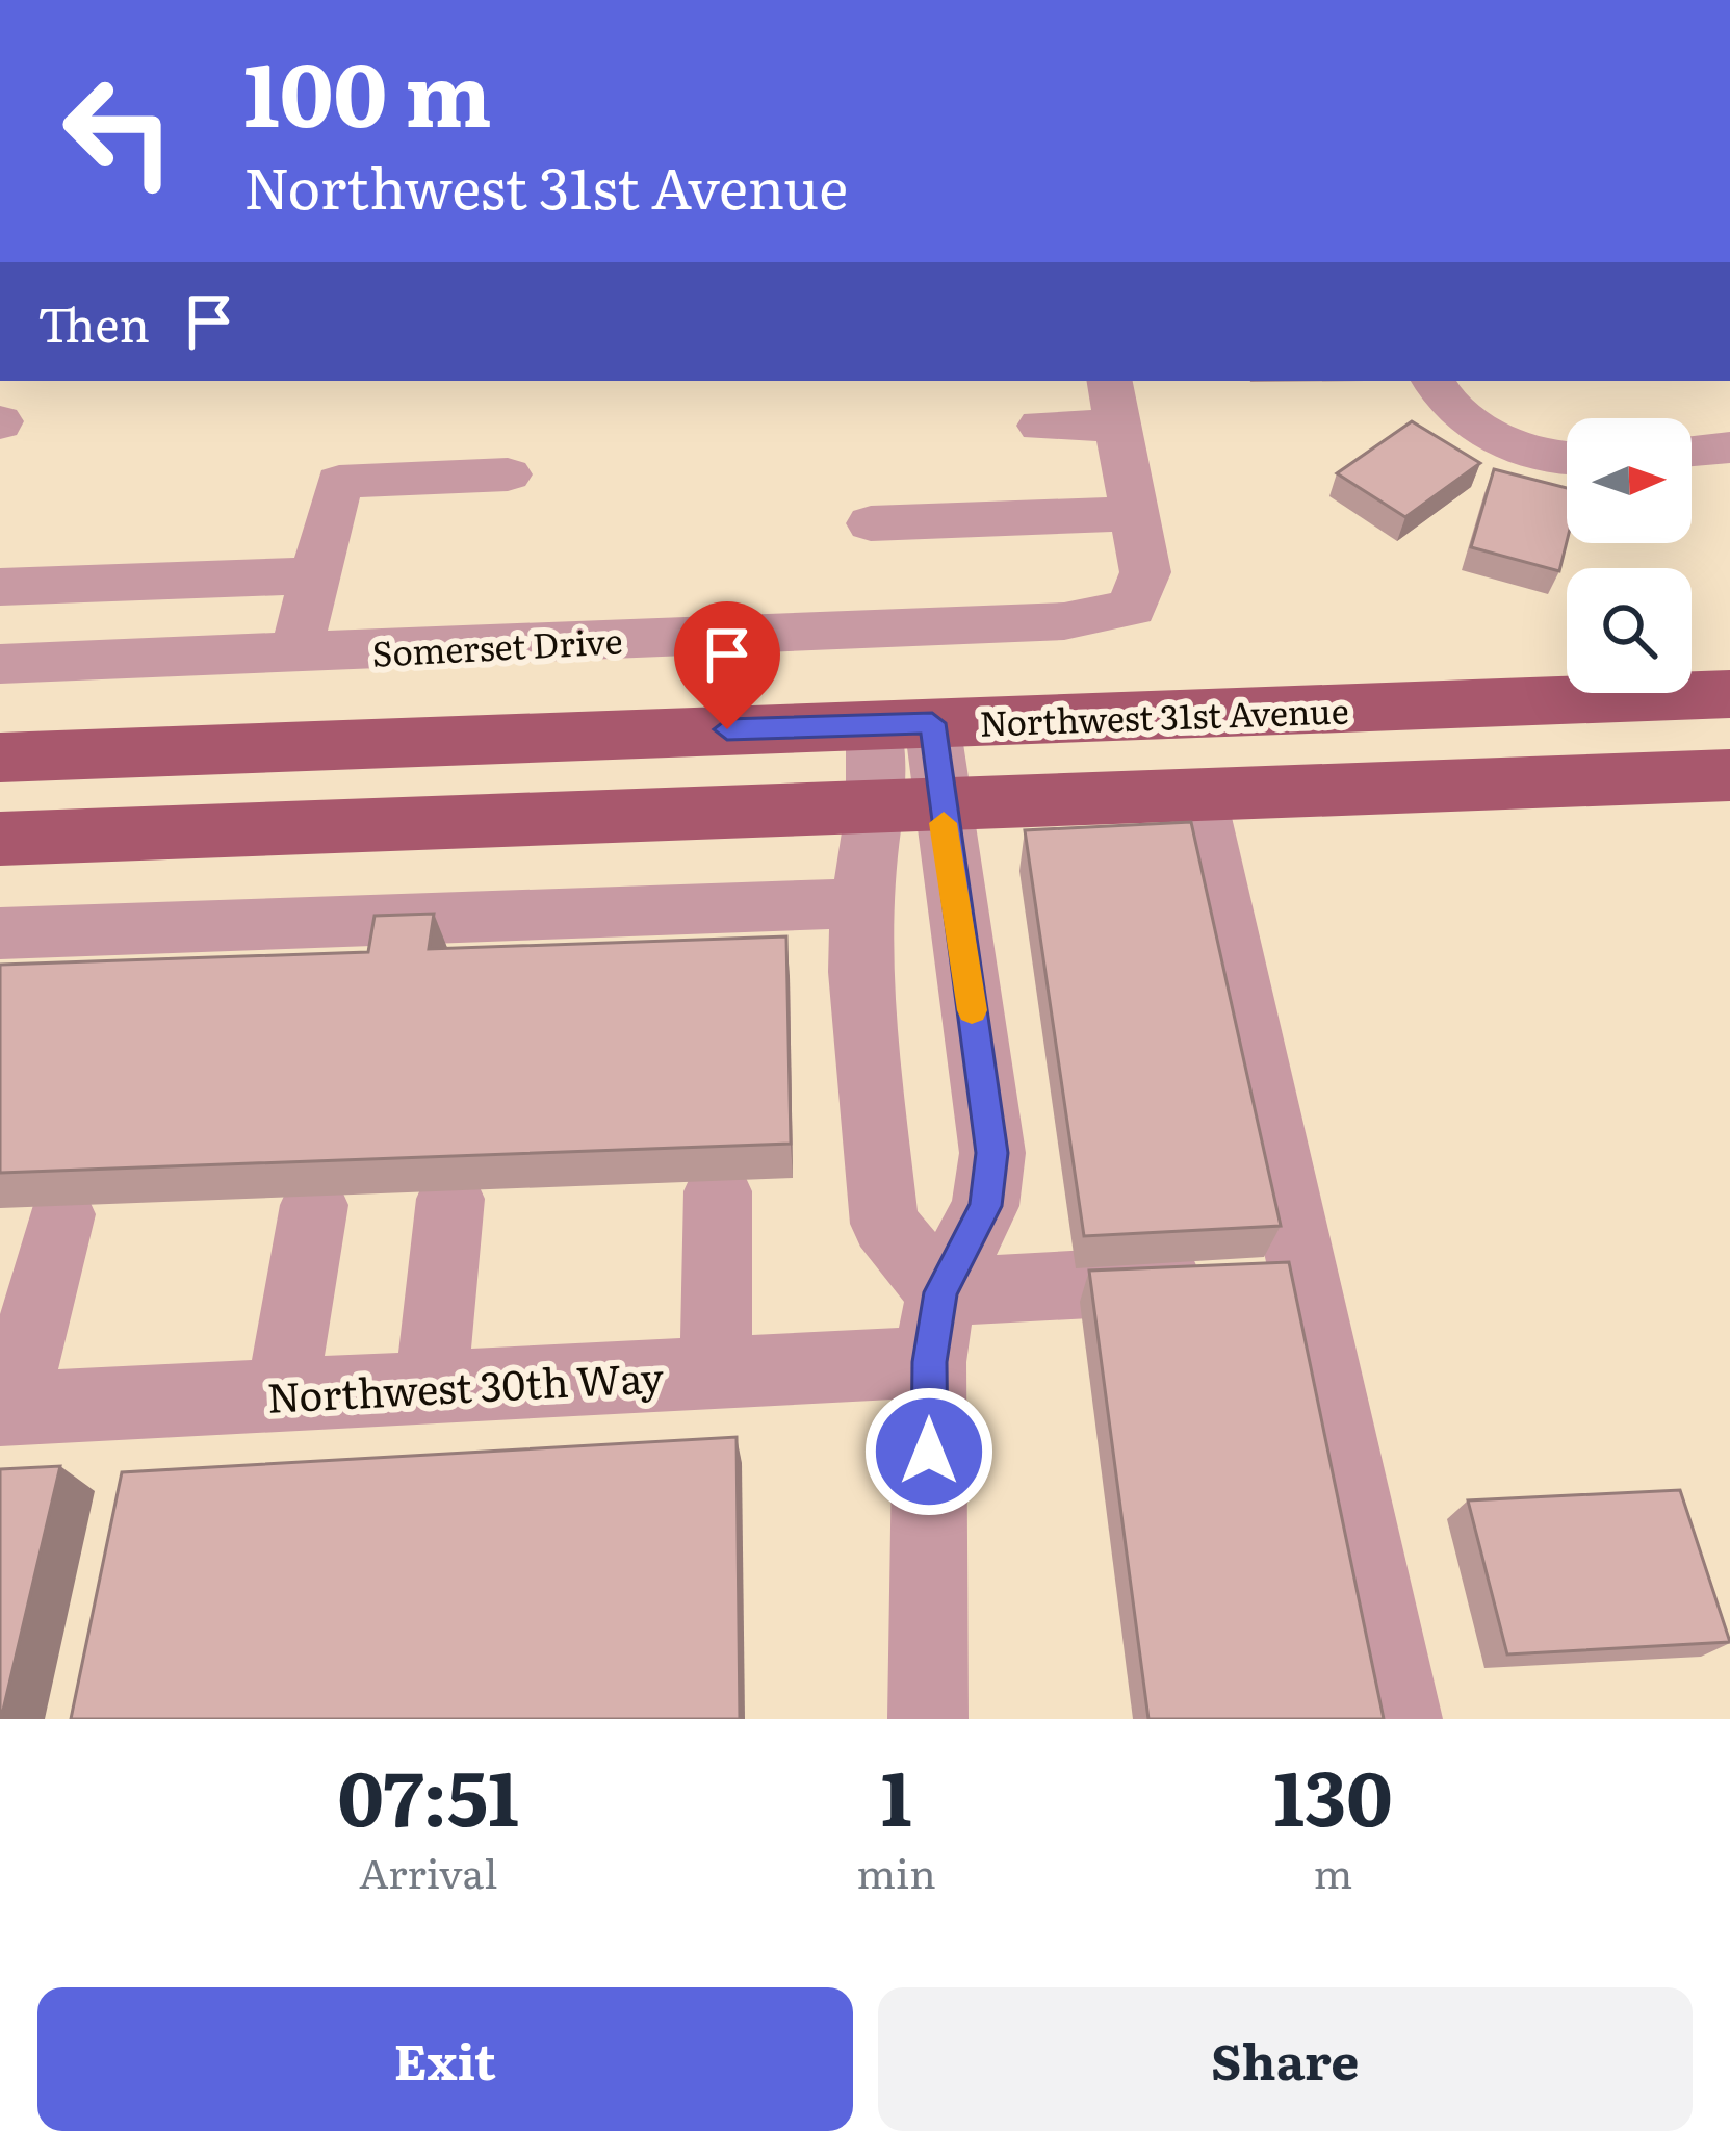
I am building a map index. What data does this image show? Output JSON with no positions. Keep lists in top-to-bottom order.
{
  "streets": {
    "main road": ["Northwest 31st Avenue"],
    "street": ["Somerset Drive", "Northwest 30th Way"]
  },
  "north": "right",
  "page": {
    "turn": ["100 m", "Northwest 31st Avenue"],
    "then": "Then",
    "eta": [
      "07:51",
      "Arrival",
      "1",
      "min",
      "130",
      "m"
    ],
    "buttons": ["Exit", "Share"]
  }
}
